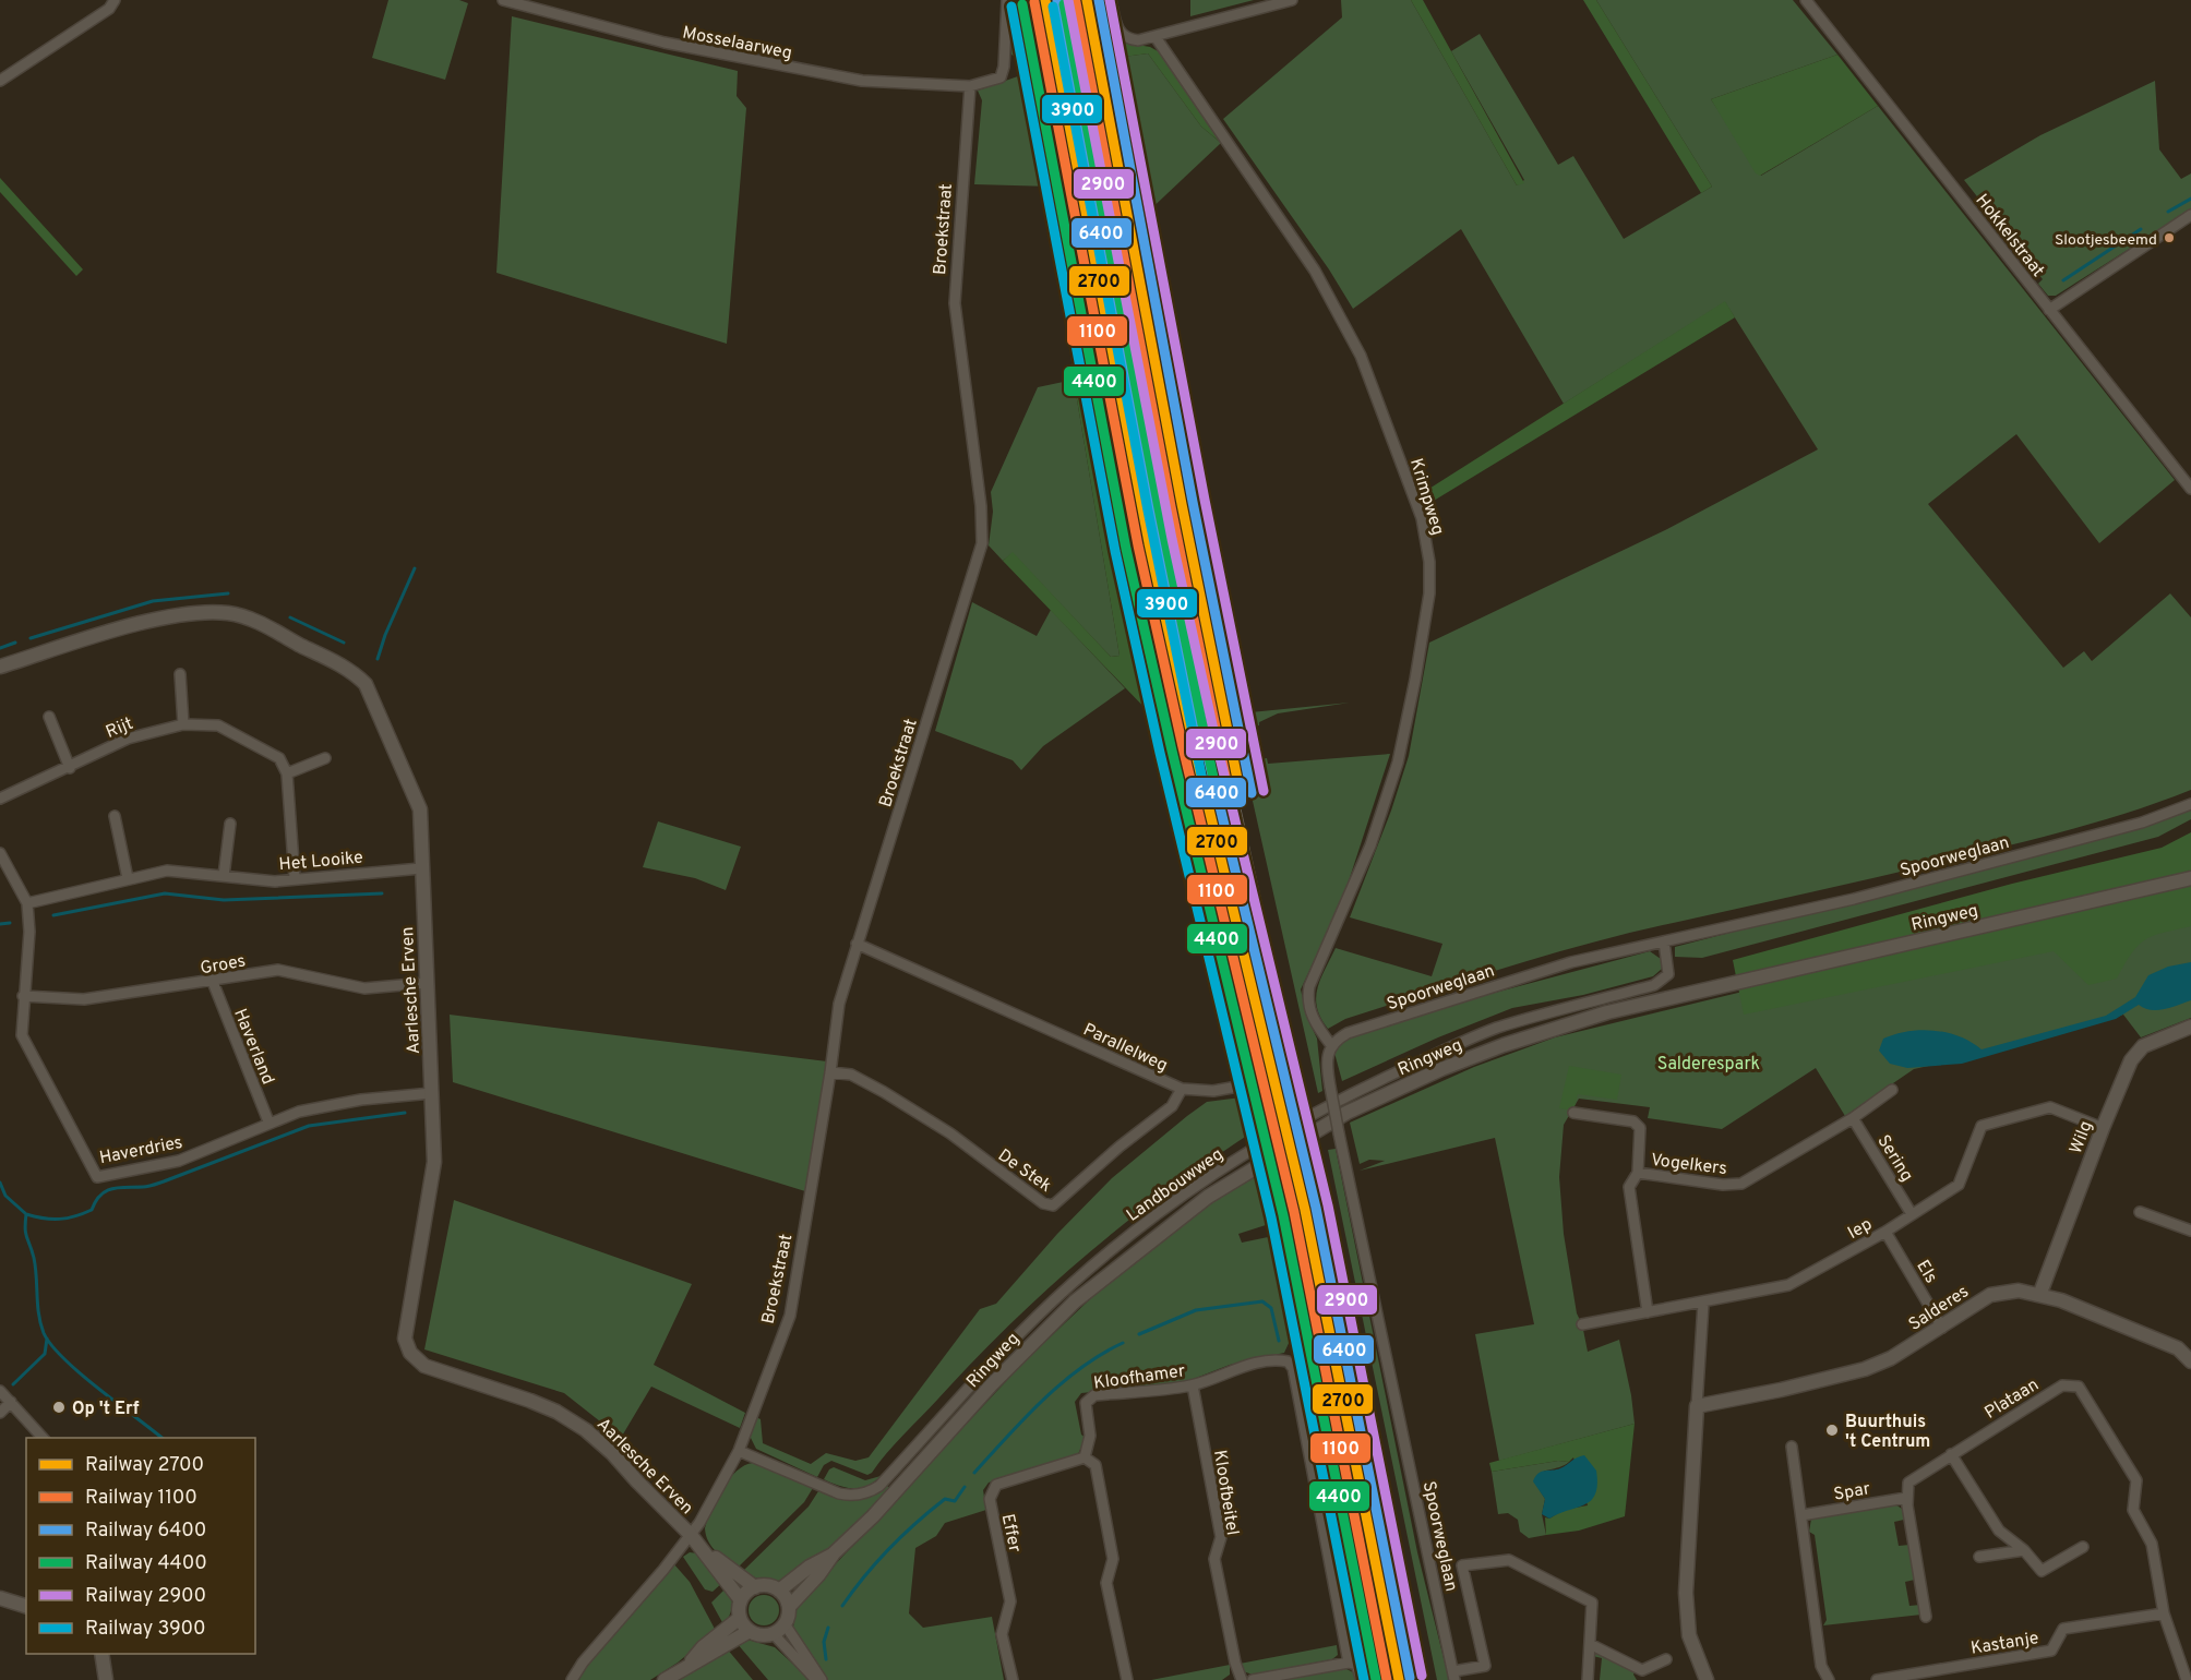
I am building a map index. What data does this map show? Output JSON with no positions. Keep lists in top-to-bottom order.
{
  "streets": {
    "street": [
      "Mosselaarweg",
      "Broekstraat",
      "Hokkelstraat",
      "Krimpweg",
      "Rijt",
      "Spoorweglaan",
      "Het Looike",
      "Ringweg",
      "Groes",
      "Aarlesche Erven",
      "Haverland",
      "Parallelweg",
      "Wilg",
      "Haverdries",
      "Sering",
      "Vogelkers",
      "De Stek",
      "Landbouwweg",
      "Iep",
      "Els",
      "Salderes",
      "Kloofhamer",
      "Plataan",
      "Spar",
      "Kloofbeitel",
      "Effer",
      "Kastanje"
    ]
  },
  "crossings": [
    ["Mosselaarweg", "Broekstraat"],
    ["Broekstraat", "Aarlesche Erven"],
    ["Broekstraat", "Parallelweg"],
    ["Broekstraat", "De Stek"],
    ["Broekstraat", "Landbouwweg"],
    ["Krimpweg", "Spoorweglaan"],
    ["Spoorweglaan", "Landbouwweg"],
    ["Het Looike", "Aarlesche Erven"],
    ["Het Looike", "Haverdries"],
    ["Groes", "Aarlesche Erven"],
    ["Groes", "Haverland"],
    ["Groes", "Haverdries"],
    ["Aarlesche Erven", "Haverdries"],
    ["Haverland", "Haverdries"],
    ["Parallelweg", "De Stek"],
    ["Wilg", "Iep"],
    ["Wilg", "Salderes"],
    ["Sering", "Vogelkers"],
    ["Sering", "Iep"],
    ["Vogelkers", "Iep"],
    ["Iep", "Els"],
    ["Els", "Salderes"],
    ["Kloofhamer", "Kloofbeitel"],
    ["Kloofhamer", "Effer"],
    ["Plataan", "Spar"],
    ["Plataan", "Kastanje"]
  ],
  "parks": ["Salderespark"],
  "places": ["Slootjesbeemd", "Op 't Erf", "Buurthuis 't Centrum"],
  "lines": [
    "rail line 2700",
    "rail line 6400",
    "rail line 2900",
    "rail line 1100",
    "rail line 4400",
    "rail line 3900"
  ],
  "legend": [
    "Railway 2700",
    "Railway 1100",
    "Railway 6400",
    "Railway 4400",
    "Railway 2900",
    "Railway 3900"
  ]
}
